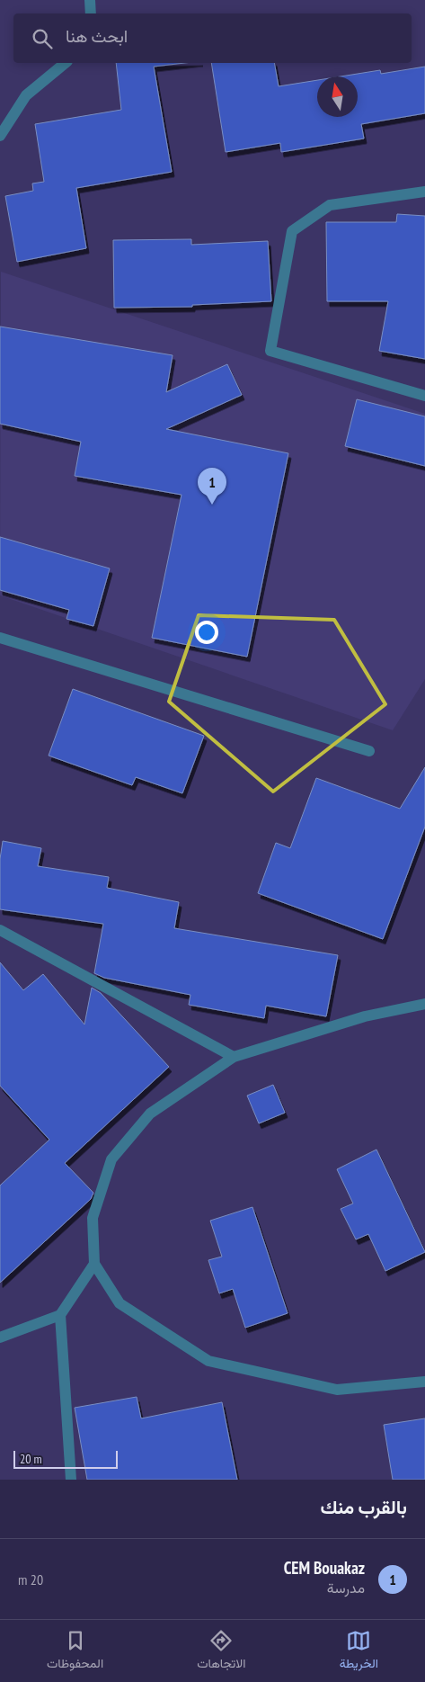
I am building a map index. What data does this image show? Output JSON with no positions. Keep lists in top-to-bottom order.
{
  "scale_bar": "20 m",
  "north": "top",
  "page": {
    "search": "ابحث هنا",
    "pins": "1",
    "scale": "20 m",
    "heading": "بالقرب منك",
    "list": [
      {
        "mark": "1",
        "name": "CEM Bouakaz",
        "note": "مدرسة",
        "value": "20 m"
      }
    ],
    "nav": ["الخريطة", "الاتجاهات", "المحفوظات"]
  }
}
